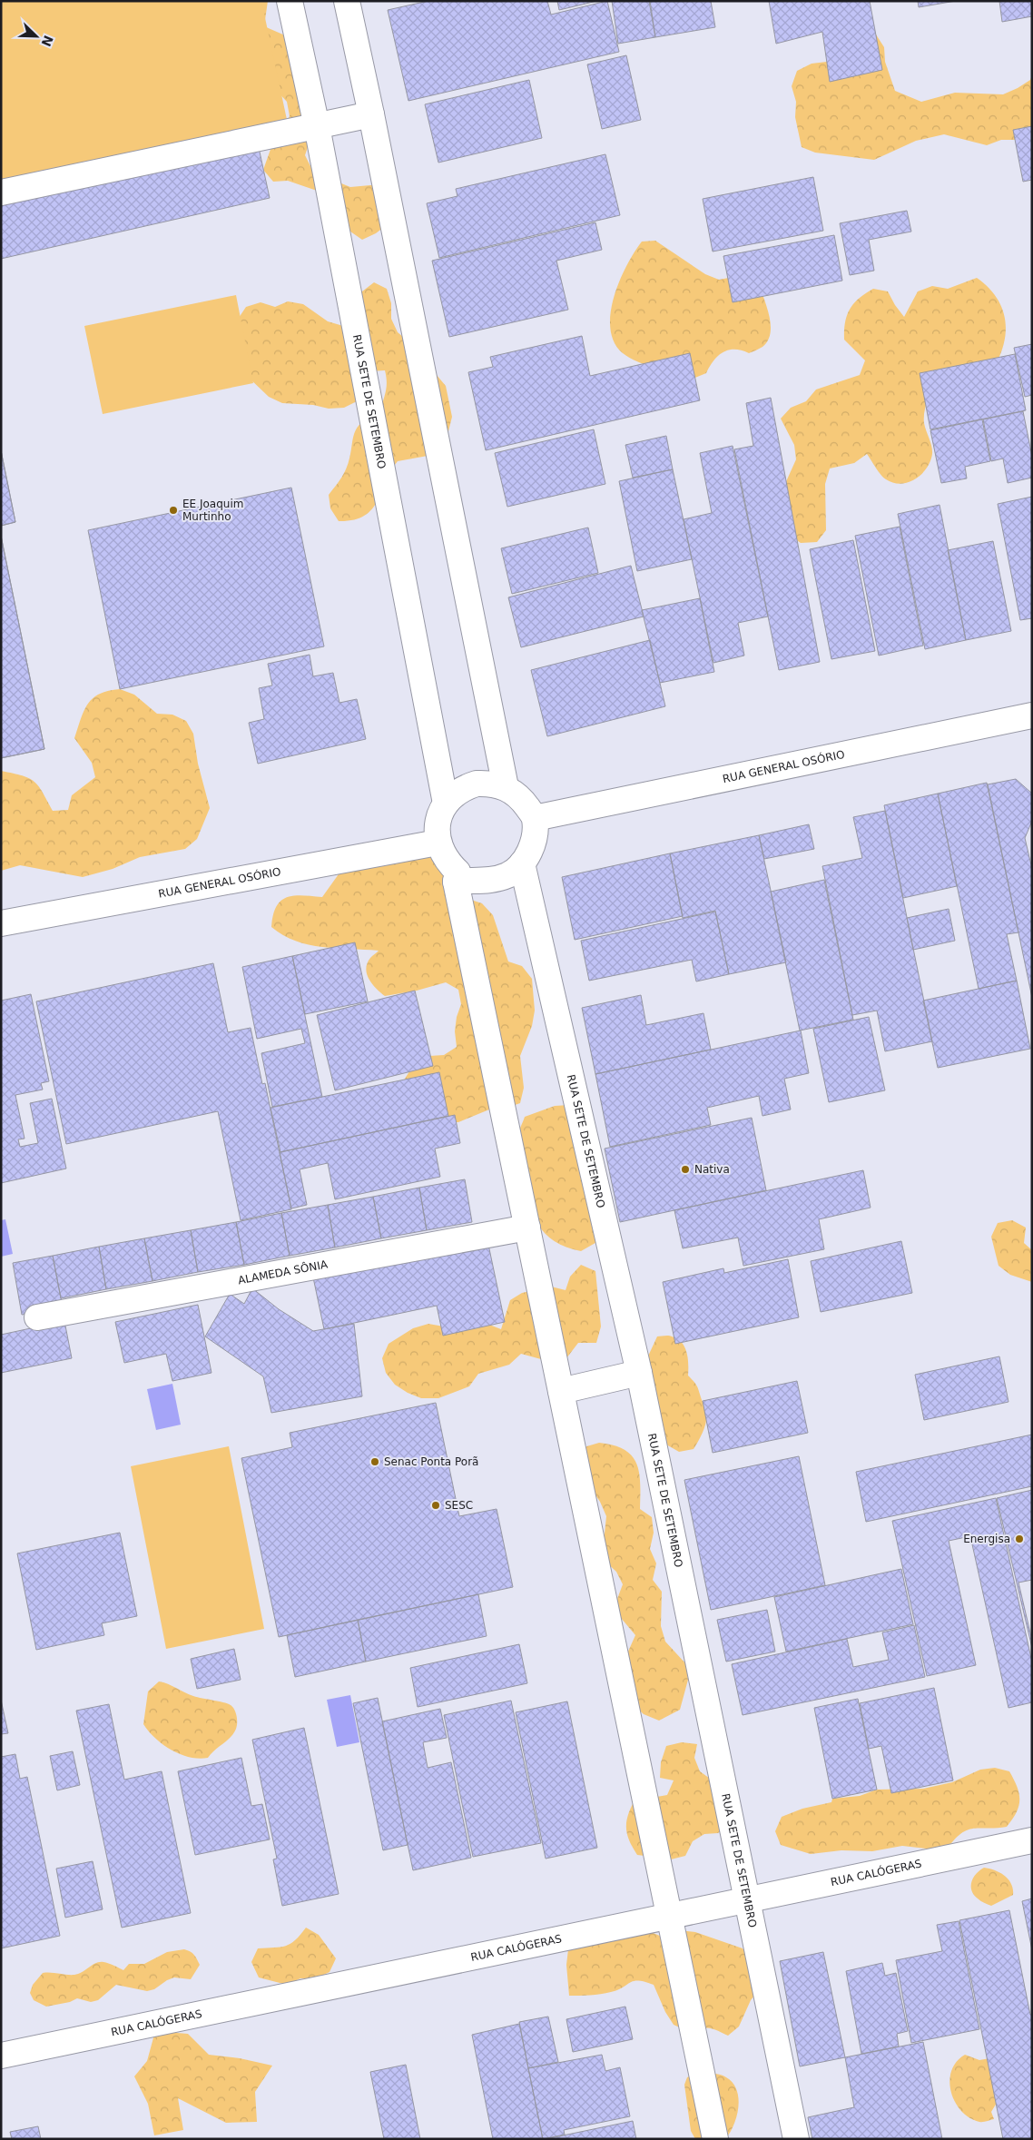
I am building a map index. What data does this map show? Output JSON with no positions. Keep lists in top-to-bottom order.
{
  "streets": {
    "main road": [
      "RUA SETE DE SETEMBRO",
      "RUA GENERAL OSÓRIO",
      "ALAMEDA SÔNIA",
      "RUA CALÓGERAS"
    ]
  },
  "crossings": [
    ["RUA SETE DE SETEMBRO", "RUA GENERAL OSÓRIO"],
    ["RUA SETE DE SETEMBRO", "RUA CALÓGERAS"]
  ],
  "places": [
    "EE Joaquim Murtinho",
    "Nativa",
    "Senac Ponta Porã",
    "SESC",
    "Energisa"
  ],
  "north": "bottom right"
}
